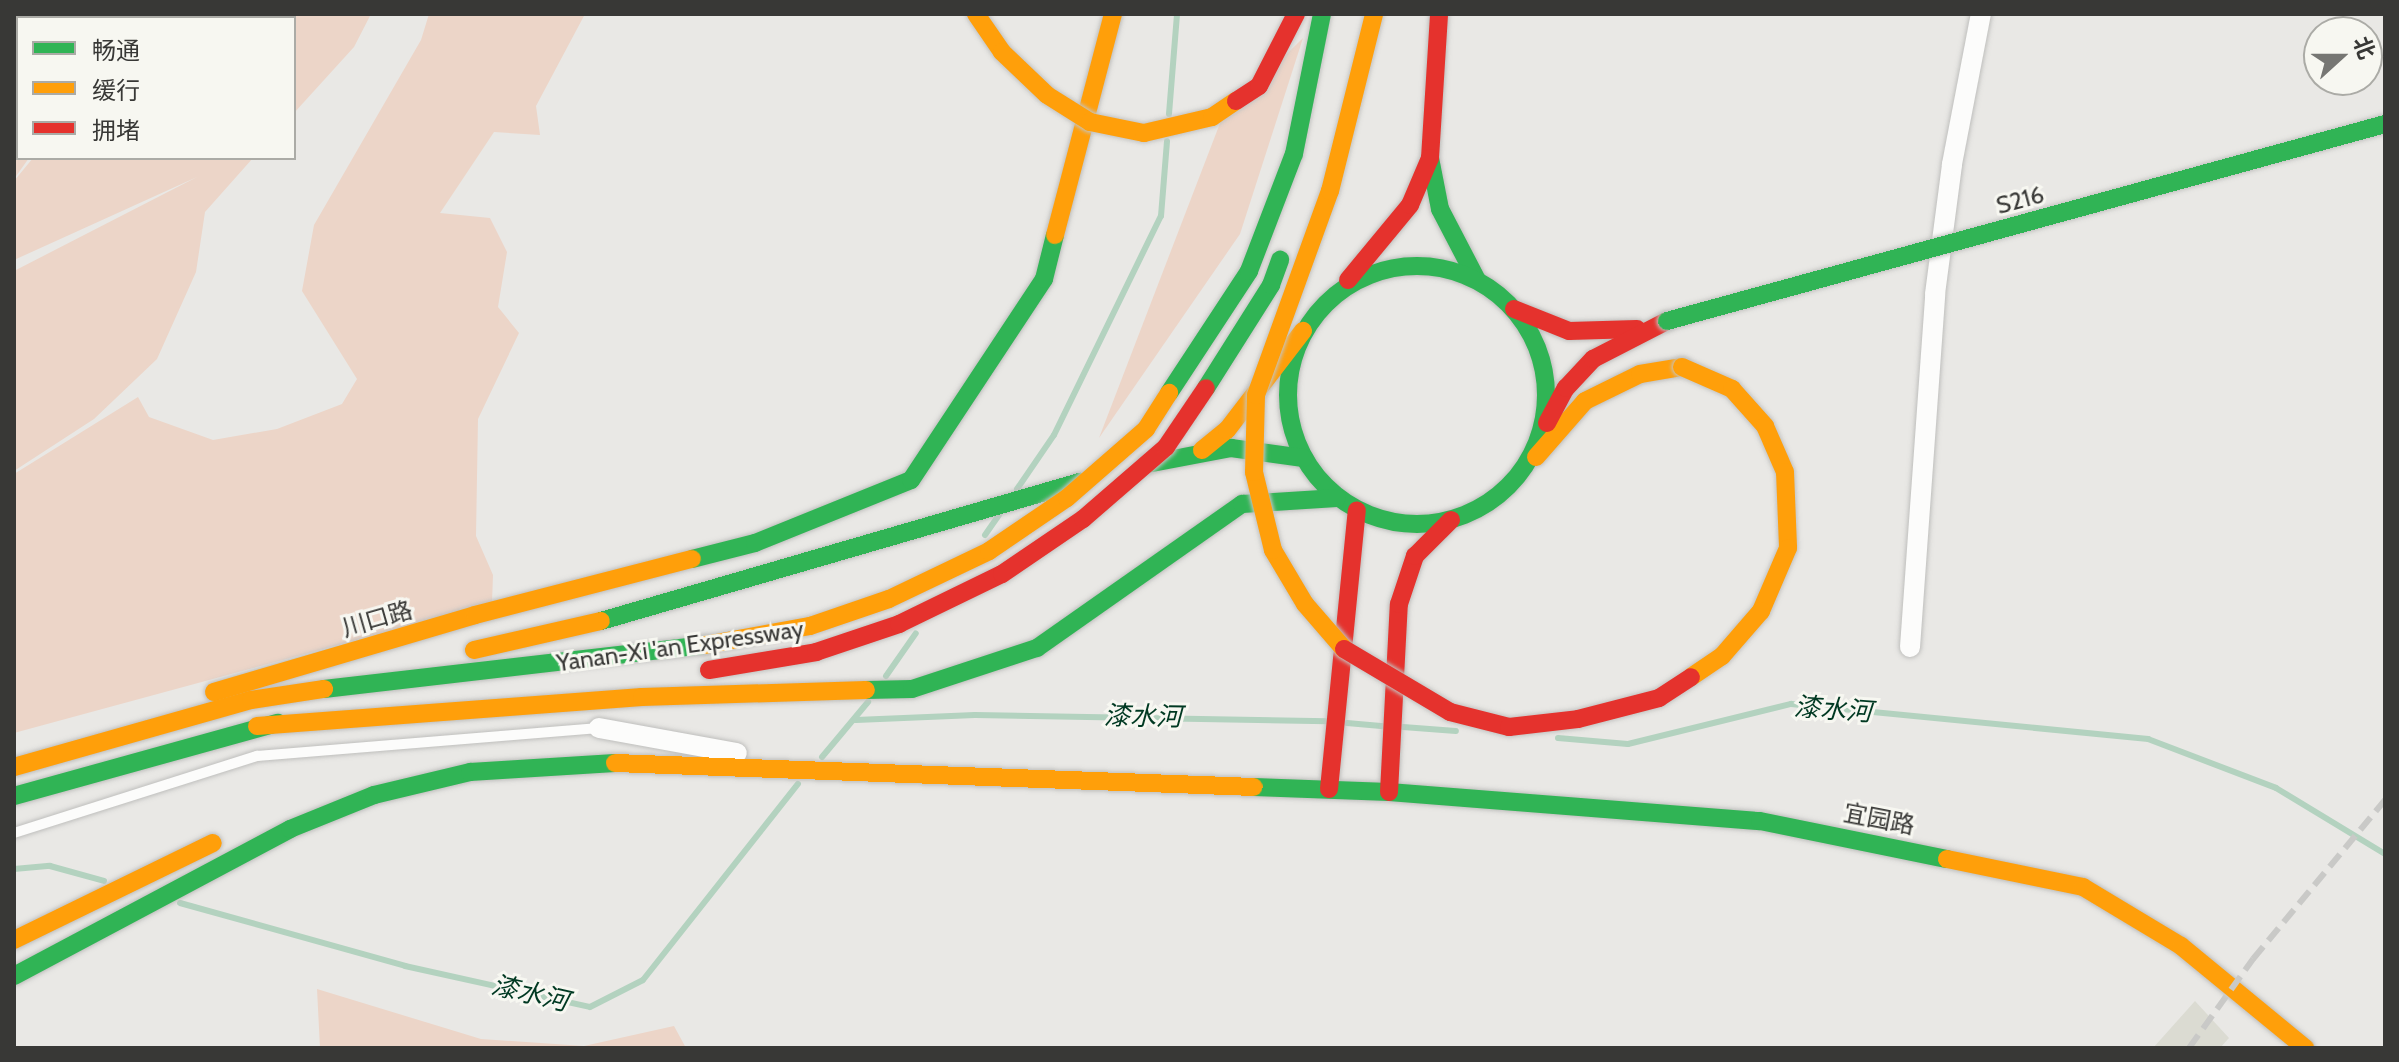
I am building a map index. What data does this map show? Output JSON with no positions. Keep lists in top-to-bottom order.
{
  "streets": {
    "main road": [
      "S216",
      "川口路",
      "Yanan-Xi 'an Expressway",
      "宜园路"
    ]
  },
  "water": ["漆水河"],
  "legend": ["畅通", "缓行", "拥堵"],
  "north": "right"
}
